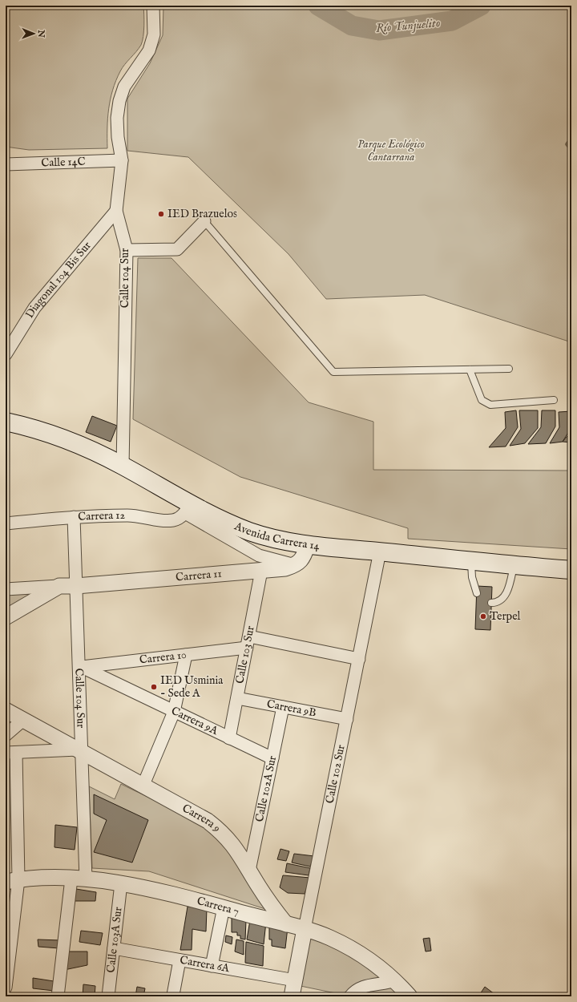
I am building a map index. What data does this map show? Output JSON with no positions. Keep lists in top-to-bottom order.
{
  "streets": {
    "main road": ["Avenida Carrera 14"],
    "street": [
      "Calle 14C",
      "Calle 104 Sur",
      "Diagonal 104 Bis Sur",
      "Carrera 12",
      "Carrera 11",
      "Calle 103 Sur",
      "Carrera 10",
      "Carrera 9B",
      "Carrera 9A",
      "Calle 102 Sur",
      "Calle 102A Sur",
      "Carrera 9",
      "Carrera 7",
      "Calle 103A Sur",
      "Carrera 6A"
    ]
  },
  "crossings": [
    ["Calle 14C", "Calle 104 Sur"],
    ["Calle 104 Sur", "Diagonal 104 Bis Sur"],
    ["Calle 104 Sur", "Carrera 12"],
    ["Calle 104 Sur", "Avenida Carrera 14"],
    ["Calle 104 Sur", "Carrera 11"],
    ["Calle 104 Sur", "Carrera 10"],
    ["Calle 104 Sur", "Carrera 9A"],
    ["Calle 104 Sur", "Carrera 9"],
    ["Calle 104 Sur", "Carrera 7"],
    ["Carrera 12", "Avenida Carrera 14"],
    ["Avenida Carrera 14", "Calle 102 Sur"],
    ["Carrera 11", "Calle 103 Sur"],
    ["Calle 103 Sur", "Carrera 10"],
    ["Calle 103 Sur", "Carrera 9B"],
    ["Calle 103 Sur", "Carrera 9A"],
    ["Carrera 10", "Carrera 9A"],
    ["Carrera 10", "Calle 102 Sur"],
    ["Carrera 9B", "Calle 102 Sur"],
    ["Carrera 9B", "Calle 102A Sur"],
    ["Carrera 9A", "Calle 102A Sur"],
    ["Calle 102 Sur", "Carrera 7"],
    ["Calle 102 Sur", "Carrera 6A"],
    ["Calle 102A Sur", "Carrera 9"],
    ["Carrera 9", "Carrera 7"],
    ["Carrera 7", "Calle 103A Sur"],
    ["Calle 103A Sur", "Carrera 6A"]
  ],
  "water": ["Río Tunjuelito"],
  "parks": ["Parque Ecológico Cantarrana"],
  "places": ["IED Brazuelos", "Terpel", "IED Usminia - Sede A"],
  "north": "right"
}
